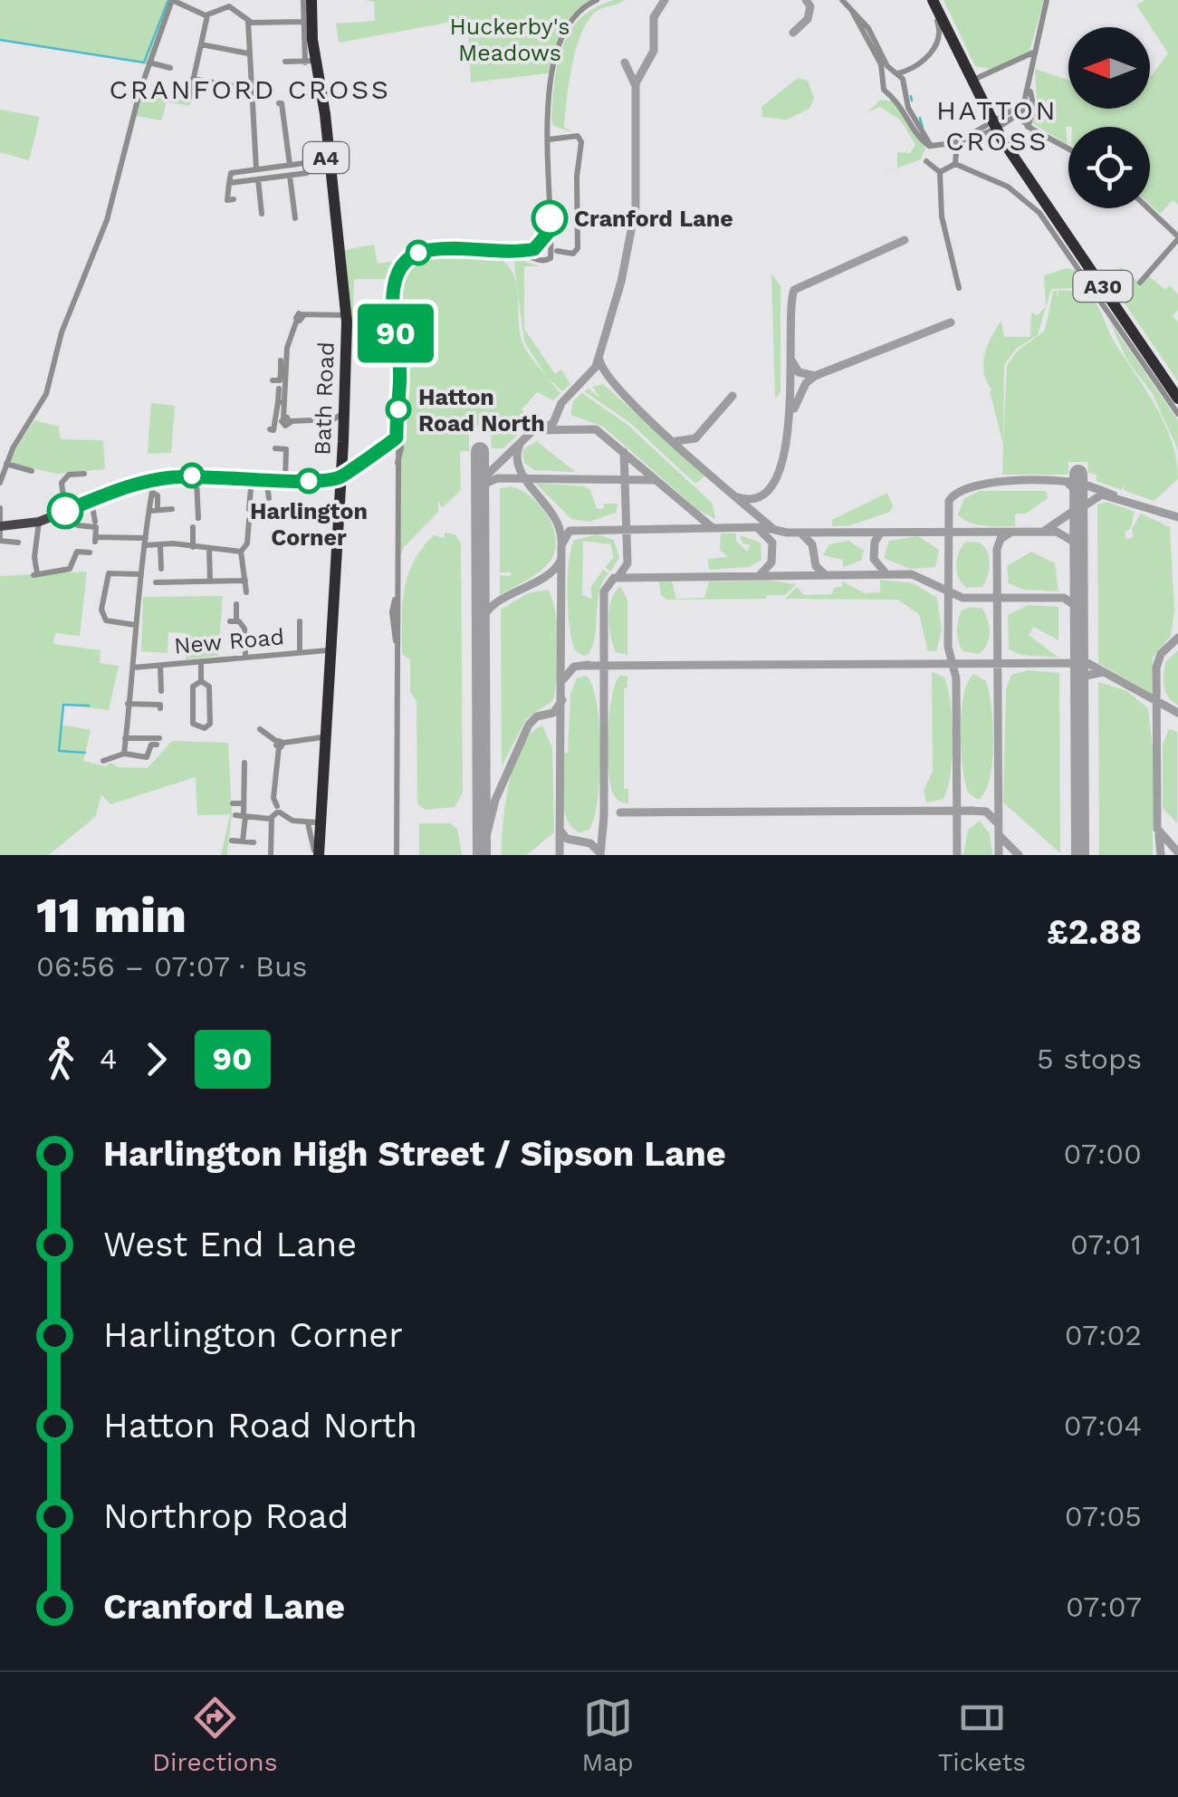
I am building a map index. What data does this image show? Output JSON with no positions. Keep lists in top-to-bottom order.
{
  "streets": {
    "highway": ["A4", "A30", "Bath Road"],
    "street": ["New Road"]
  },
  "crossings": [
    ["Bath Road", "New Road"]
  ],
  "districts": ["CRANFORD CROSS", "HATTON CROSS"],
  "parks": ["Huckerby's Meadows"],
  "places": ["Cranford Lane", "Hatton Road North", "Harlington Corner"],
  "lines": ["bus line 90"],
  "north": "left",
  "page": {
    "on_map": "90",
    "heading": ["11 min", "06:56 – 07:07 · Bus", "£2.88"],
    "legs": ["4", "90", "5 stops"],
    "list": [
      {
        "name": "Harlington High Street / Sipson Lane",
        "value": "07:00"
      },
      {
        "name": "West End Lane",
        "value": "07:01"
      },
      {
        "name": "Harlington Corner",
        "value": "07:02"
      },
      {
        "name": "Hatton Road North",
        "value": "07:04"
      },
      {
        "name": "Northrop Road",
        "value": "07:05"
      },
      {
        "name": "Cranford Lane",
        "value": "07:07"
      }
    ],
    "tabs": ["Directions", "Map", "Tickets"]
  }
}
